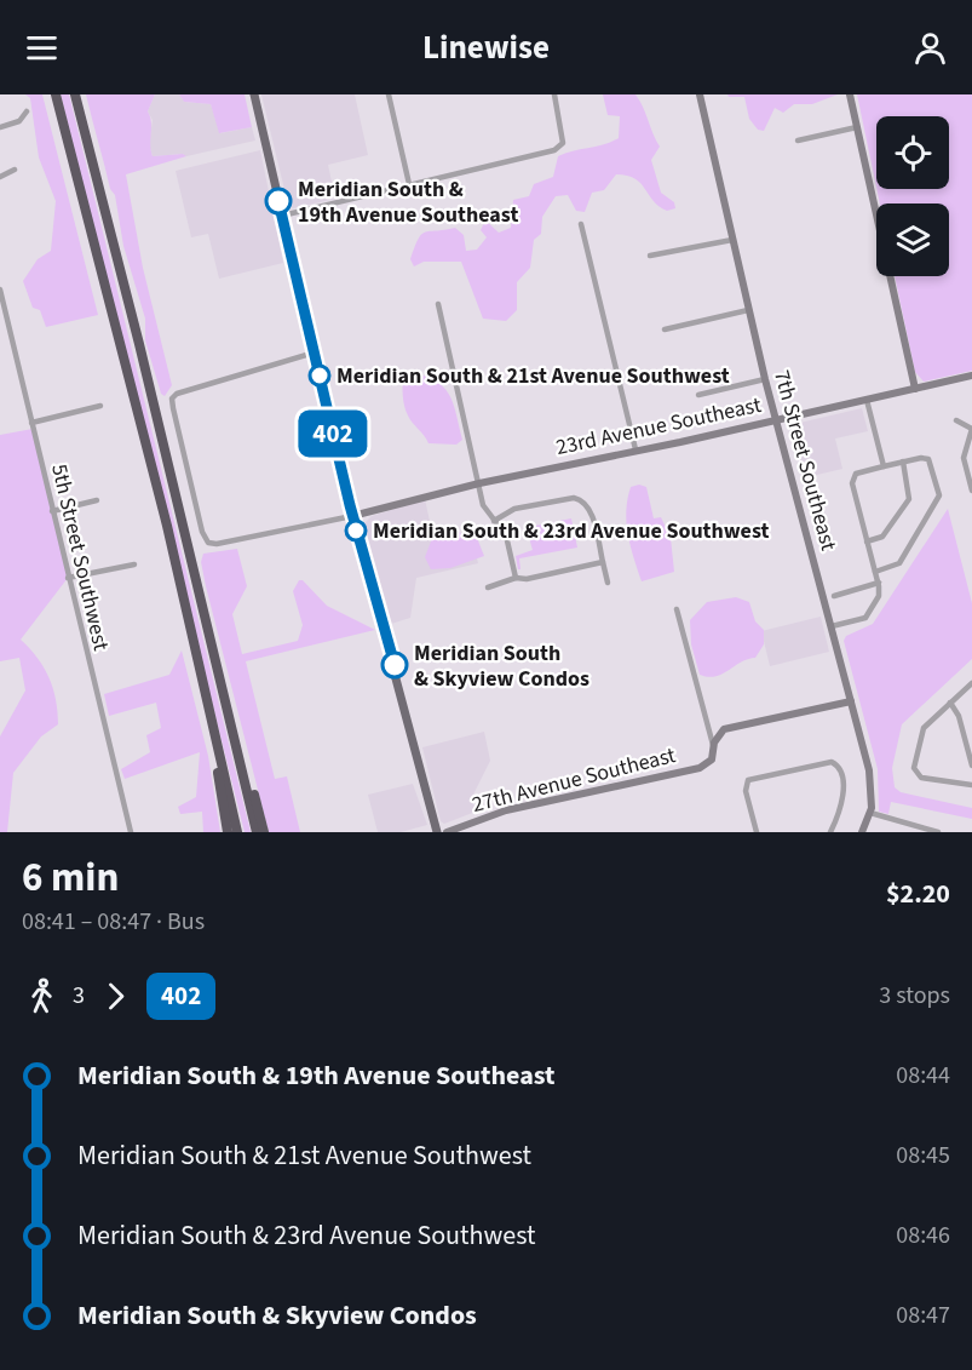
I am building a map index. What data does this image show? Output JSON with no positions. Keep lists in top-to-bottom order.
{
  "streets": {
    "street": [
      "23rd Avenue Southeast",
      "7th Street Southeast",
      "5th Street Southwest",
      "27th Avenue Southeast"
    ]
  },
  "crossings": [
    ["23rd Avenue Southeast", "7th Street Southeast"]
  ],
  "places": [
    "Meridian South & 19th Avenue Southeast",
    "Meridian South & 21st Avenue Southwest",
    "Meridian South & 23rd Avenue Southwest",
    "Meridian South & Skyview Condos"
  ],
  "lines": ["bus line 402"],
  "page": {
    "header": "Linewise",
    "on_map": "402",
    "heading": ["6 min", "08:41 – 08:47 · Bus", "$2.20"],
    "legs": ["3", "402", "3 stops"],
    "list": [
      {
        "name": "Meridian South & 19th Avenue Southeast",
        "value": "08:44"
      },
      {
        "name": "Meridian South & 21st Avenue Southwest",
        "value": "08:45"
      },
      {
        "name": "Meridian South & 23rd Avenue Southwest",
        "value": "08:46"
      },
      {
        "name": "Meridian South & Skyview Condos",
        "value": "08:47"
      }
    ]
  }
}
